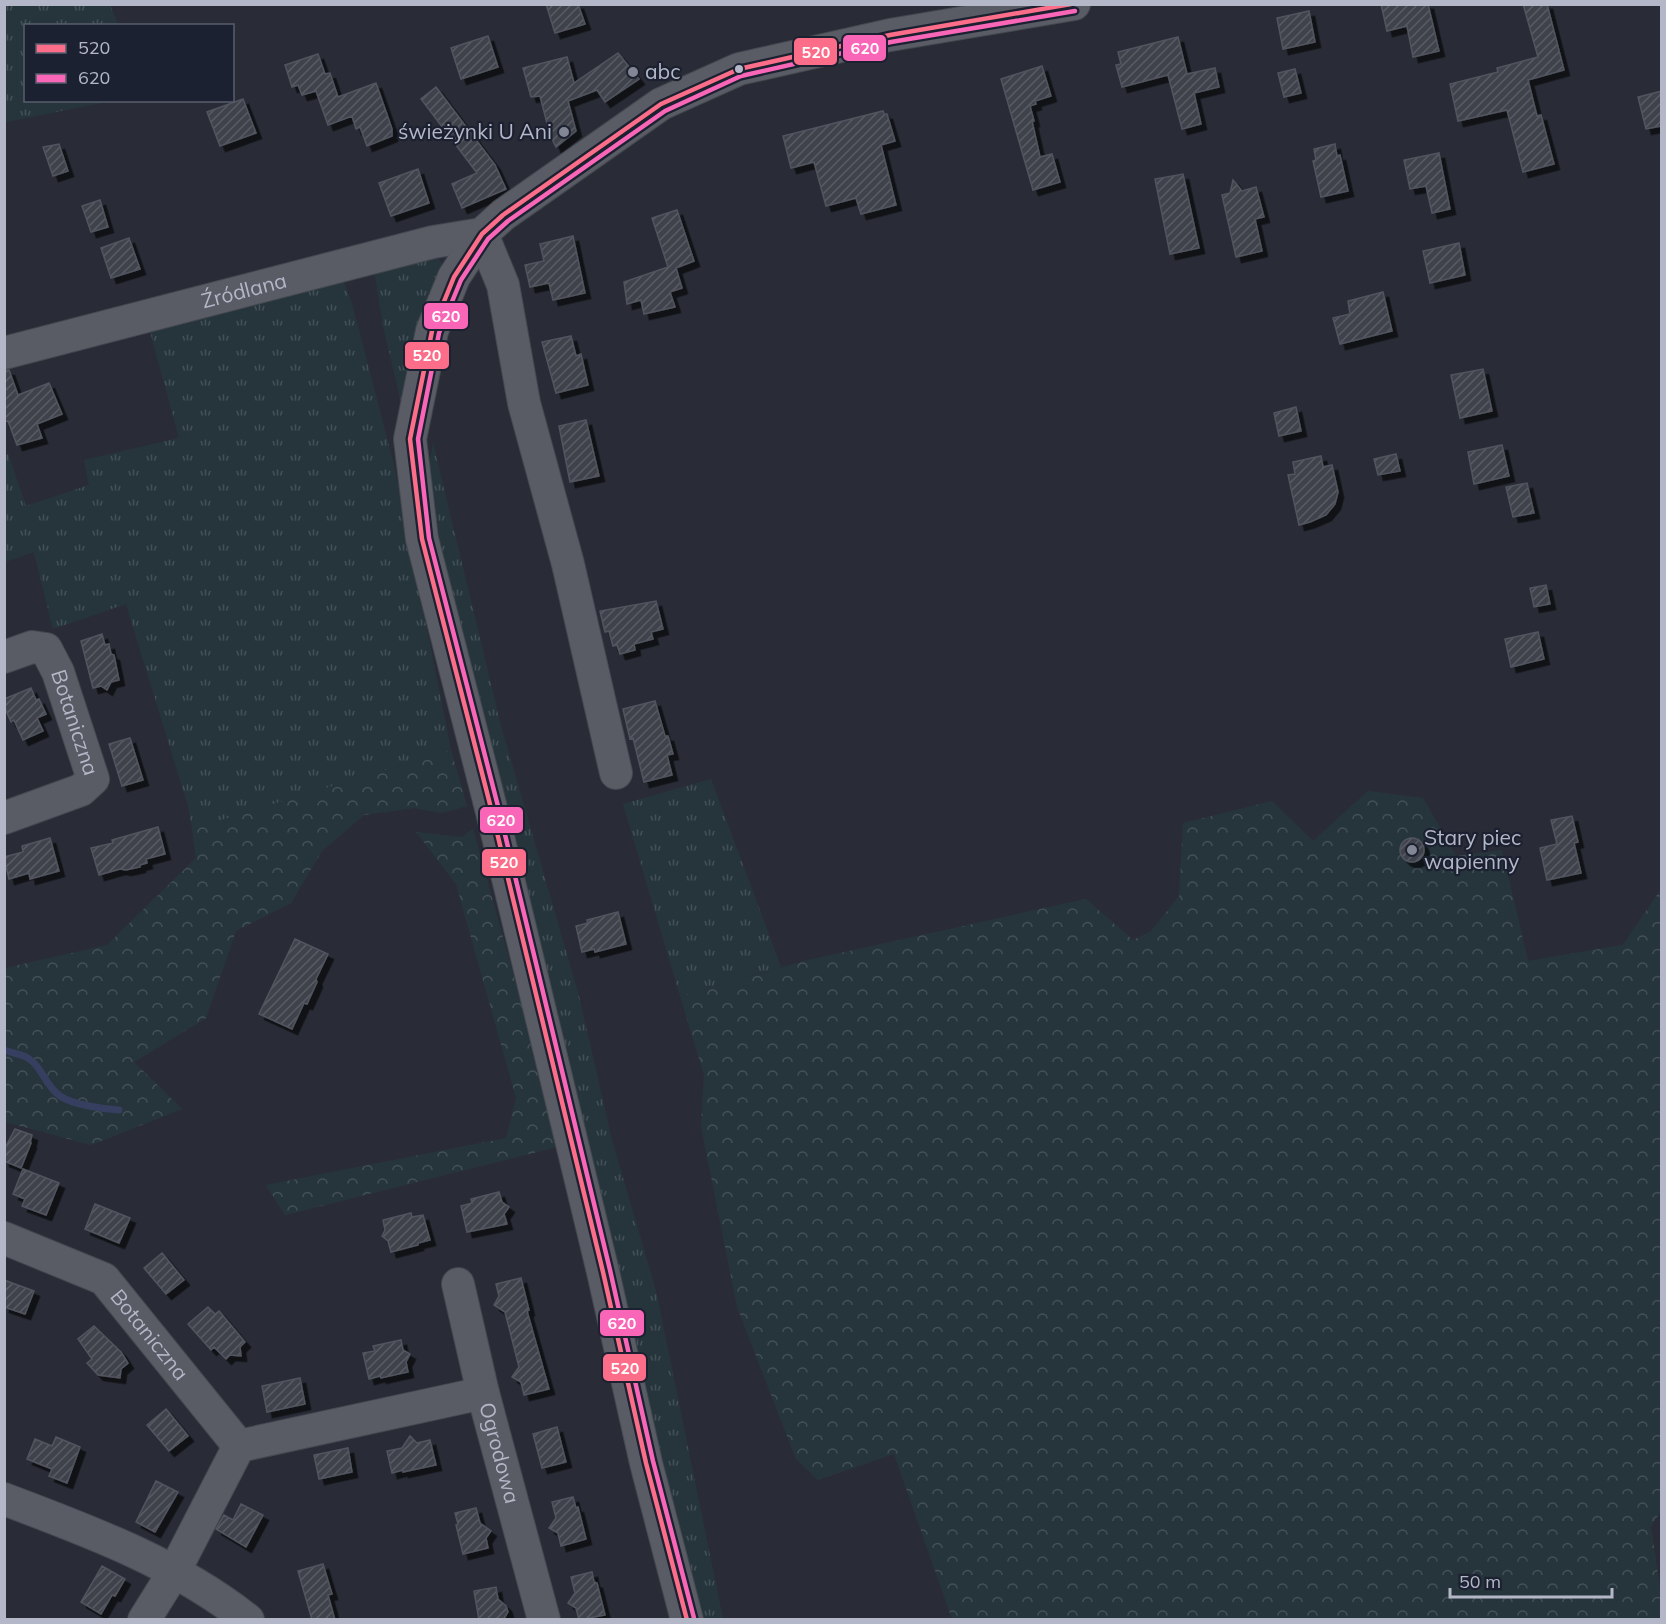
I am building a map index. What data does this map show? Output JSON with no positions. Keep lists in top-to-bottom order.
{
  "streets": {
    "street": ["Źródlana", "Botaniczna", "Ogrodowa"]
  },
  "places": ["abc", "świeżynki U Ani", "Stary piec wapienny"],
  "lines": ["transit line 520", "transit line 620"],
  "legend": ["520", "620"],
  "scale_bar": "50 m"
}
